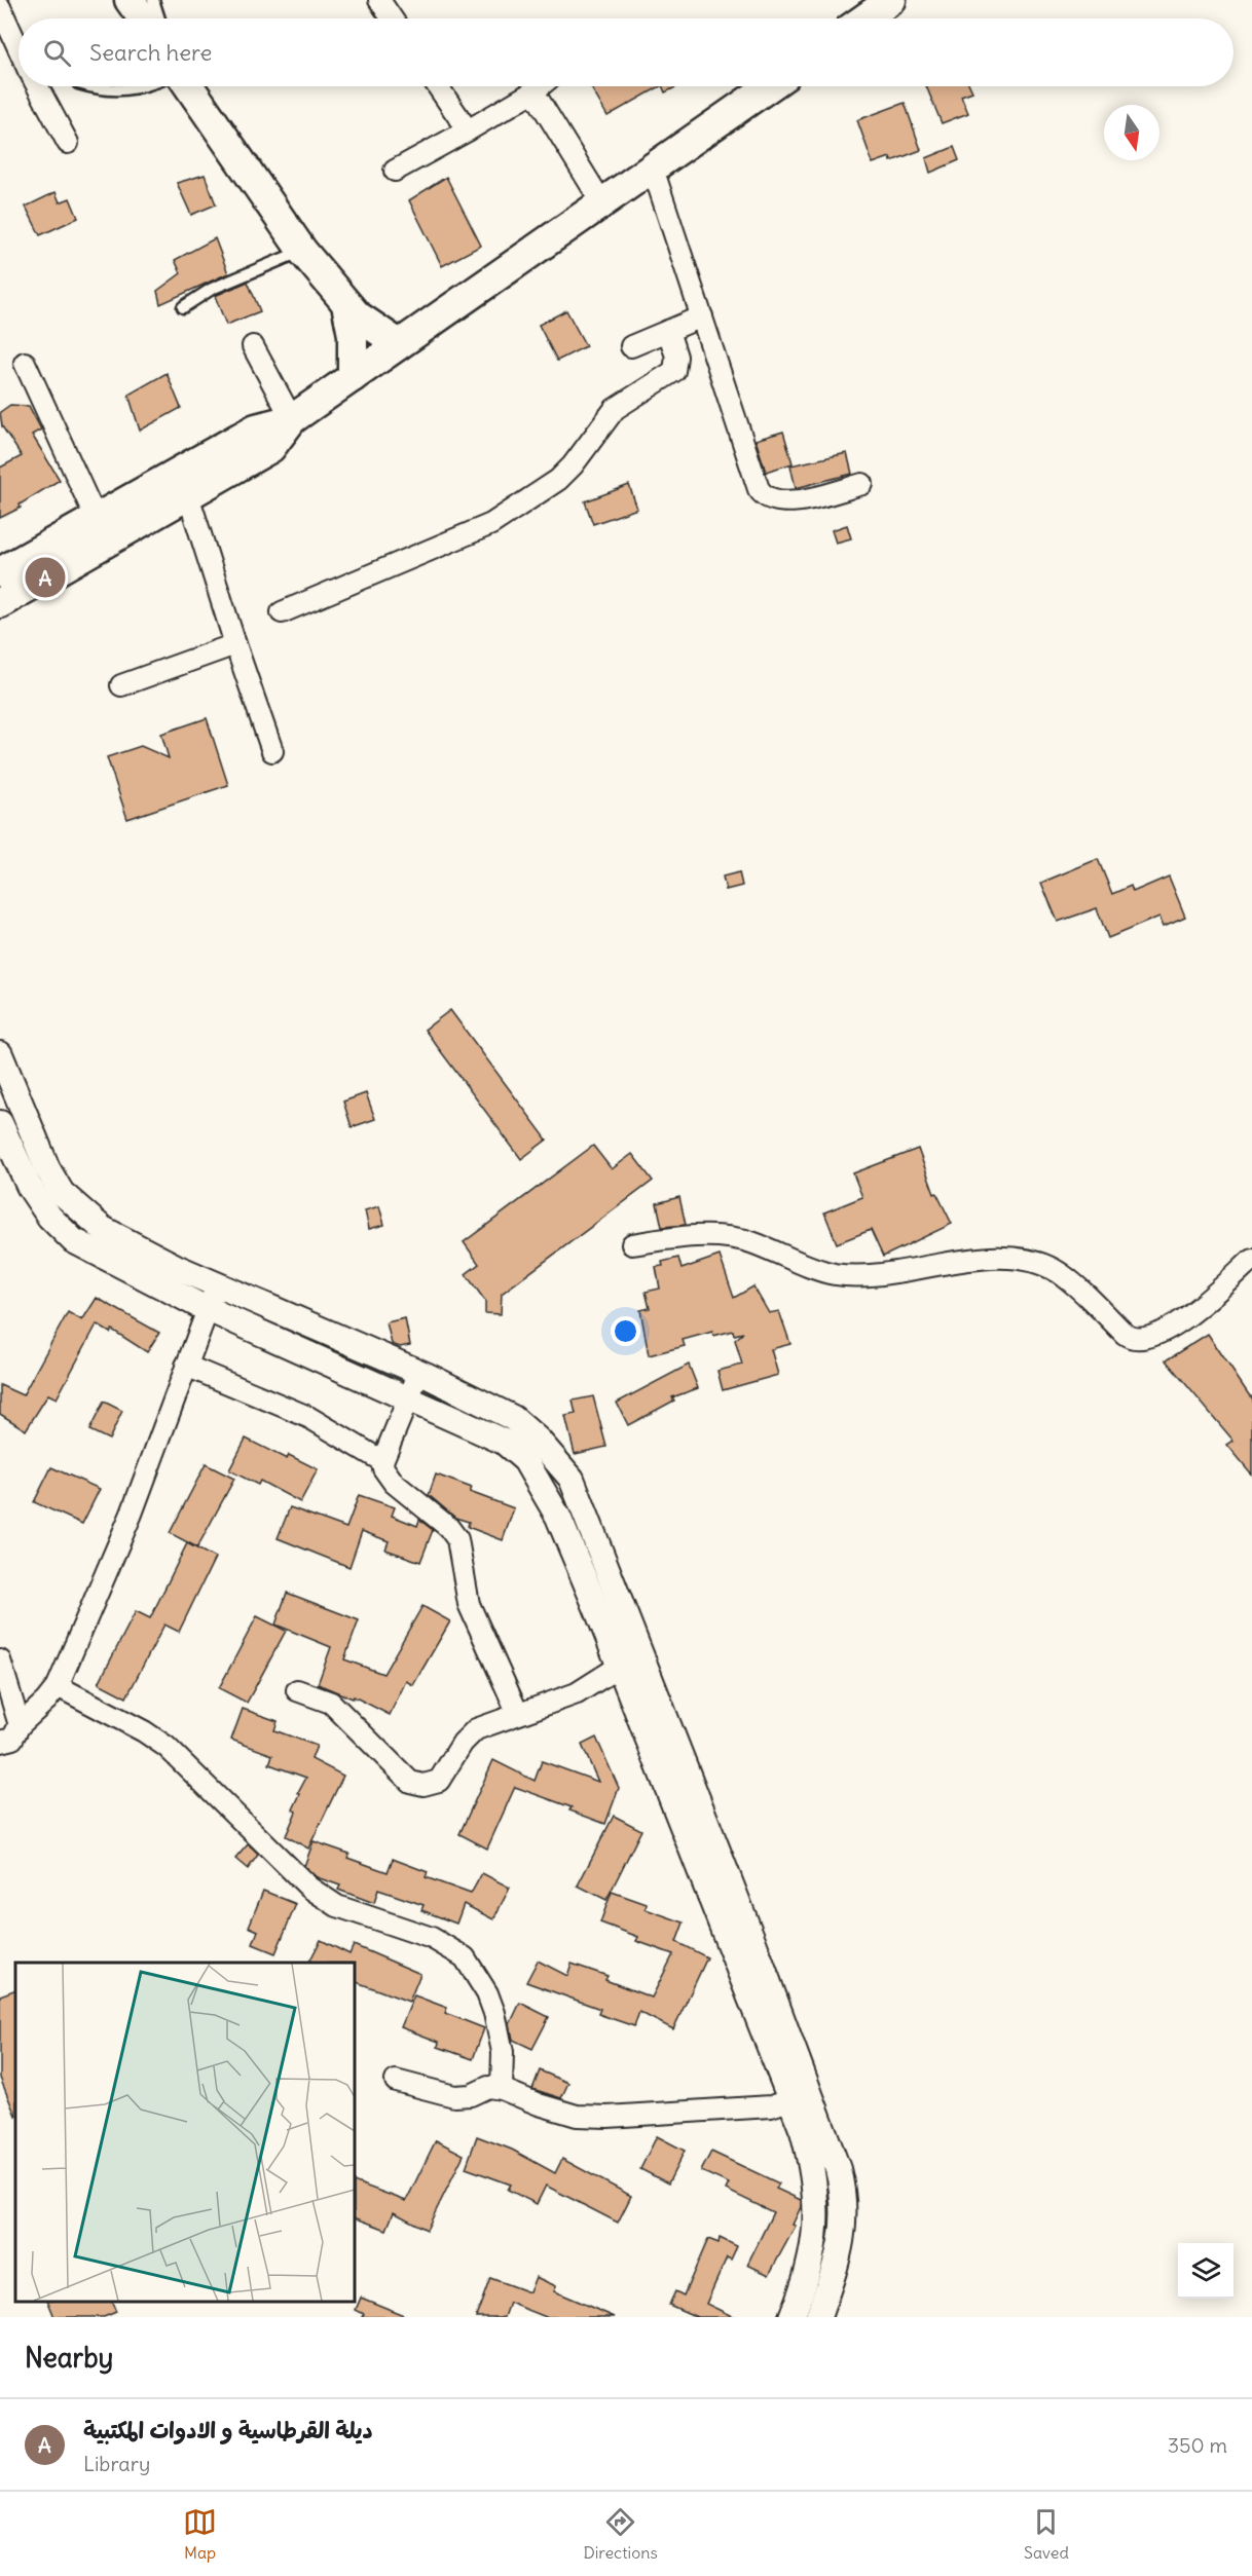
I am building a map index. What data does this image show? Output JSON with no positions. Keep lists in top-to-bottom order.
{
  "north": "bottom",
  "page": {
    "search": "Search here",
    "pins": "A",
    "heading": "Nearby",
    "list": [
      {
        "mark": "A",
        "name": "ديلة القرطاسية و الادوات المكتبية",
        "note": "Library",
        "value": "350 m"
      }
    ],
    "nav": ["Map", "Directions", "Saved"]
  }
}
